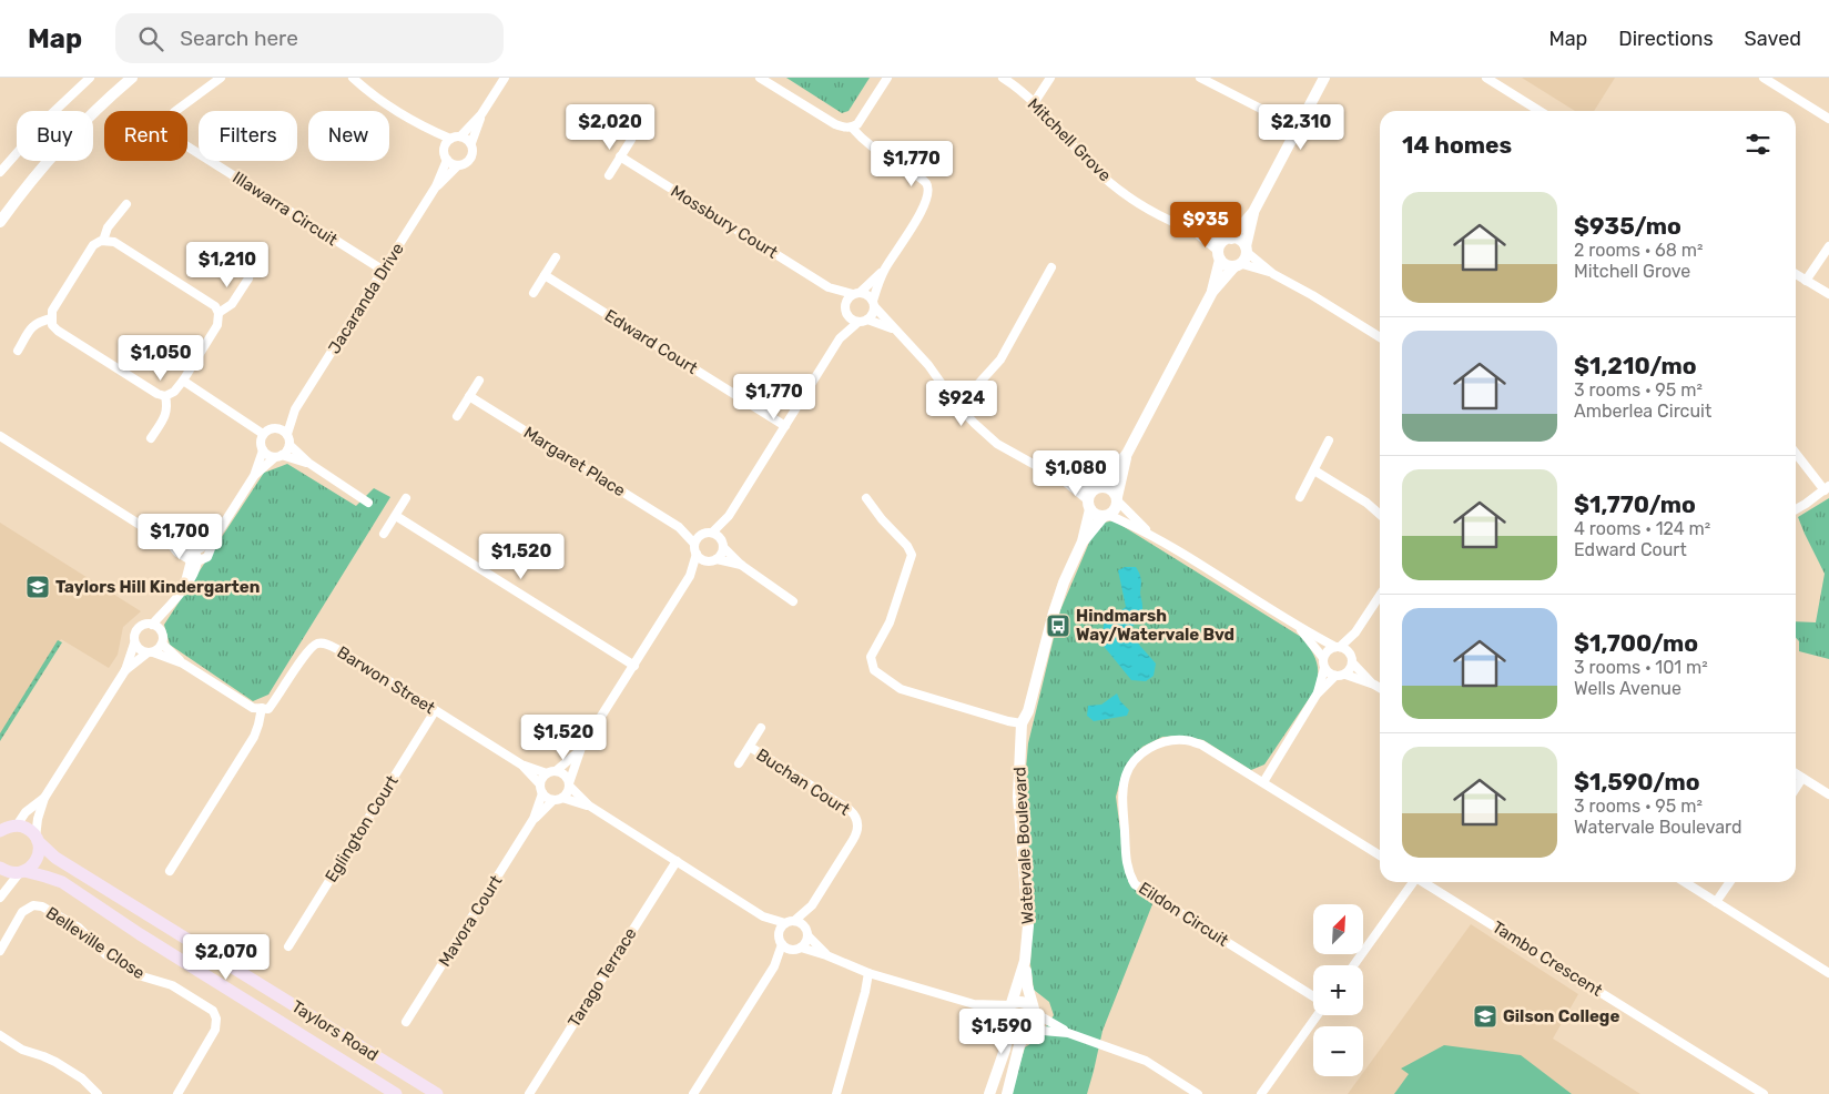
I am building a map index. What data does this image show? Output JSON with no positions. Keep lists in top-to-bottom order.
{
  "streets": {
    "main road": ["Taylors Road"],
    "street": [
      "Mitchell Grove",
      "Illawarra Circuit",
      "Mossbury Court",
      "Jacaranda Drive",
      "Edward Court",
      "Margaret Place",
      "Barwon Street",
      "Buchan Court",
      "Eglington Court",
      "Watervale Boulevard",
      "Eildon Circuit",
      "Mavora Court",
      "Belleville Close",
      "Tambo Crescent",
      "Tarago Terrace"
    ]
  },
  "crossings": [
    ["Mitchell Grove", "Watervale Boulevard"],
    ["Illawarra Circuit", "Jacaranda Drive"],
    ["Barwon Street", "Eglington Court"],
    ["Barwon Street", "Mavora Court"]
  ],
  "places": {
    "school or university": ["Taylors Hill Kindergarten", "Gilson College"],
    "bus stop": ["Hindmarsh Way/Watervale Bvd"]
  },
  "north": "top right",
  "page": {
    "header": "Map",
    "search": "Search here",
    "nav": ["Map", "Directions", "Saved"],
    "price": [
      "$2,020",
      "$2,310",
      "$1,770",
      "$935",
      "$1,210",
      "$1,050",
      "$1,770",
      "$924",
      "$1,080",
      "$1,700",
      "$1,520",
      "$1,520",
      "$2,070",
      "$1,590"
    ],
    "chip": [
      "Buy",
      "Rent",
      "Filters",
      "New"
    ],
    "heading": "14 homes",
    "list": [
      {
        "name": "$935/mo",
        "note": "2 rooms · 68 m² · Mitchell Grove"
      },
      {
        "name": "$1,210/mo",
        "note": "3 rooms · 95 m² · Amberlea Circuit"
      },
      {
        "name": "$1,770/mo",
        "note": "4 rooms · 124 m² · Edward Court"
      },
      {
        "name": "$1,700/mo",
        "note": "3 rooms · 101 m² · Wells Avenue"
      },
      {
        "name": "$1,590/mo",
        "note": "3 rooms · 95 m² · Watervale Boulevard"
      }
    ],
    "map_buttons": ["+", "−"]
  }
}
